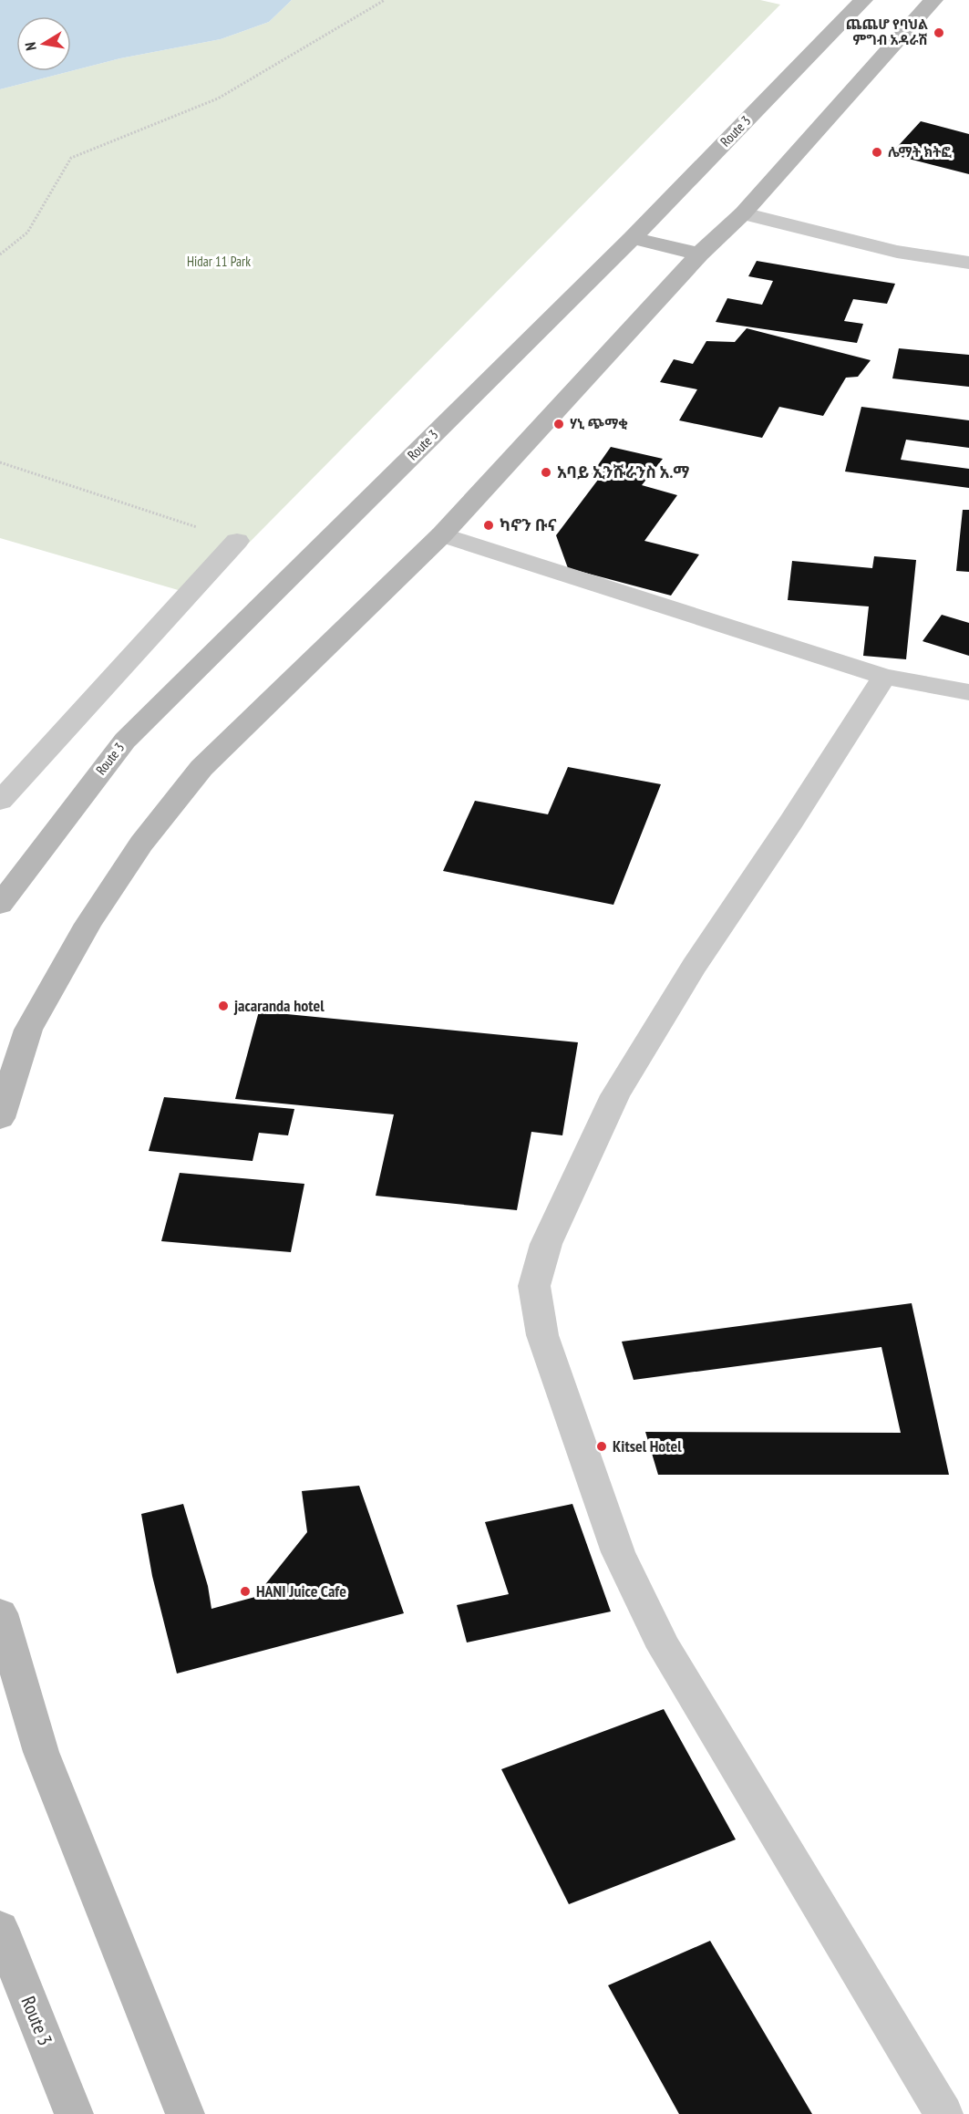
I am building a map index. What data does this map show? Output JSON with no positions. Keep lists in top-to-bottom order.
{
  "streets": {
    "main road": ["Route 3"]
  },
  "parks": ["Hidar 11 Park"],
  "places": [
    "ጨጨሆ የባህል ምግብ አዳራሽ",
    "ሌማት ክትፎ",
    "ሃኒ ጭማቂ",
    "አባይ ኢንሹራንስ አ.ማ",
    "ካኖን ቡና",
    "jacaranda hotel",
    "Kitsel Hotel",
    "HANI Juice Cafe"
  ],
  "north": "left"
}
